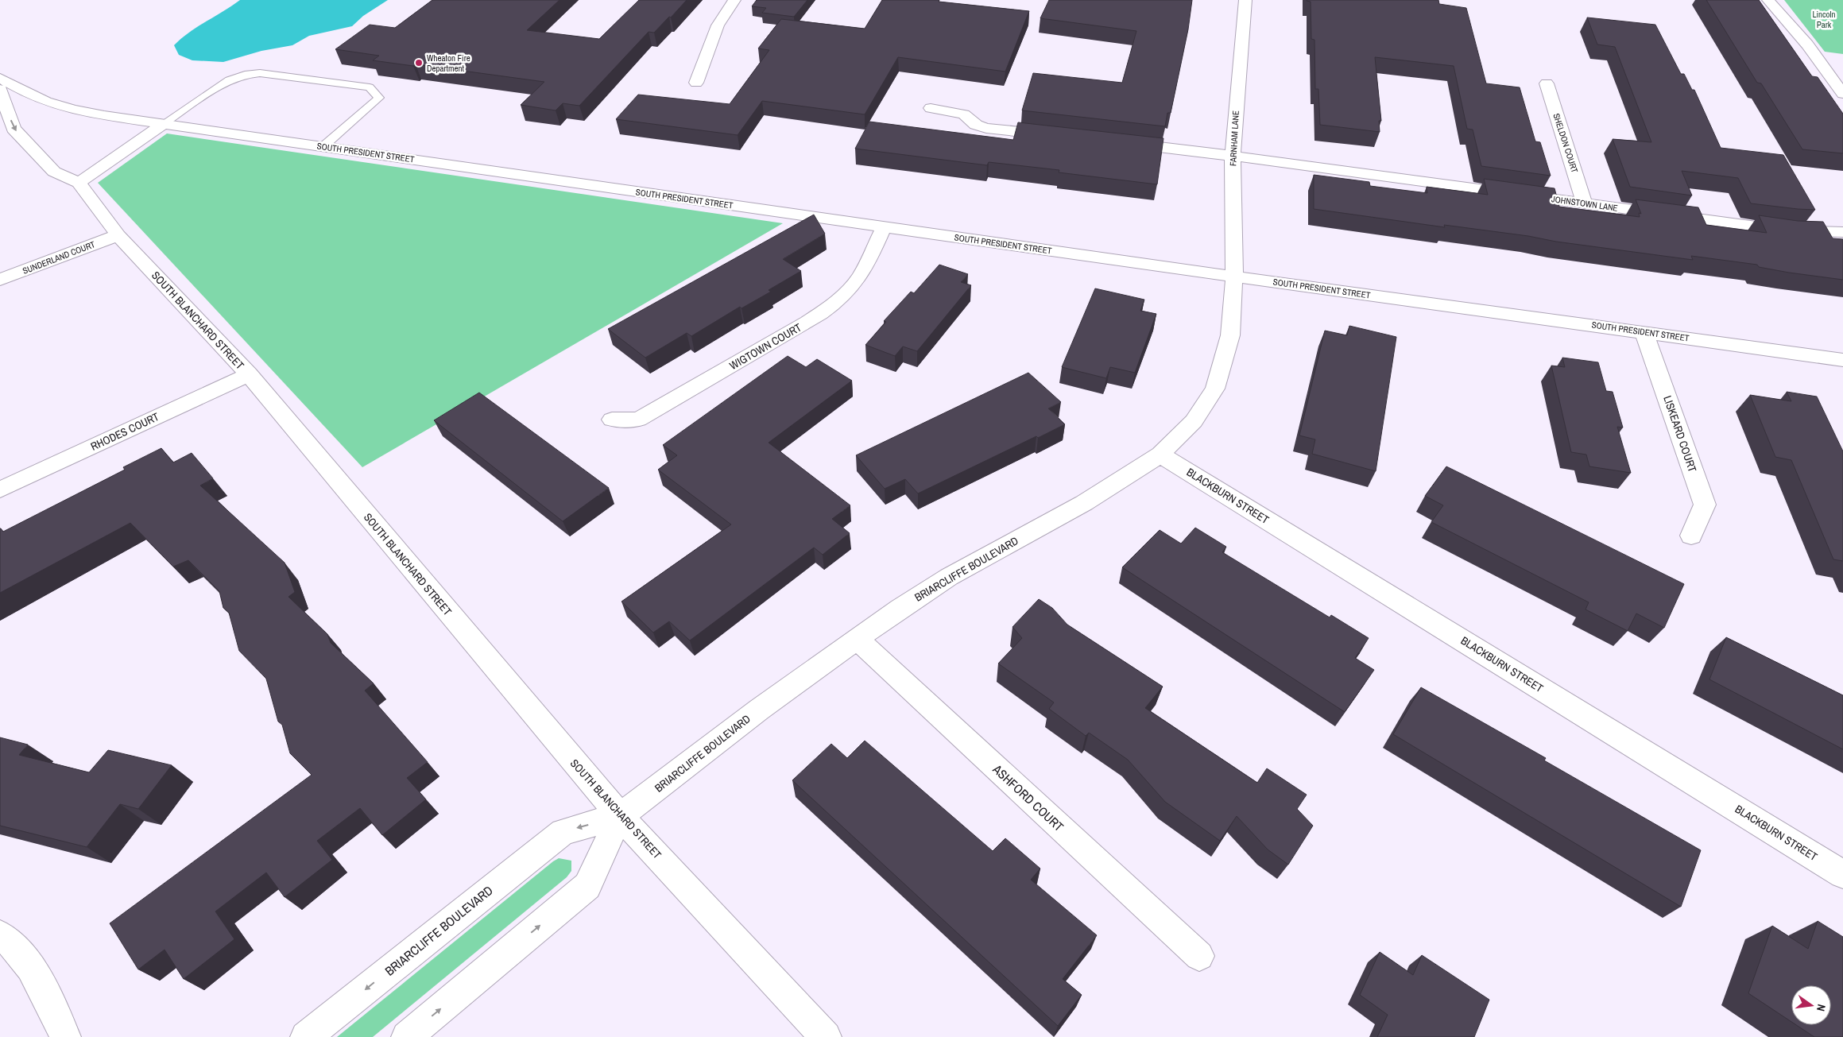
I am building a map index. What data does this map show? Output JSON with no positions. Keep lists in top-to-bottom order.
{
  "streets": {
    "street": [
      "FARNHAM LANE",
      "SHELDON COURT",
      "SOUTH PRESIDENT STREET",
      "JOHNSTOWN LANE",
      "SUNDERLAND COURT",
      "SOUTH BLANCHARD STREET",
      "WIGTOWN COURT",
      "RHODES COURT",
      "LISKEARD COURT",
      "BLACKBURN STREET",
      "BRIARCLIFFE BOULEVARD",
      "ASHFORD COURT"
    ]
  },
  "crossings": [
    ["FARNHAM LANE", "SOUTH PRESIDENT STREET"],
    ["FARNHAM LANE", "JOHNSTOWN LANE"],
    ["FARNHAM LANE", "BRIARCLIFFE BOULEVARD"],
    ["SHELDON COURT", "JOHNSTOWN LANE"],
    ["SOUTH PRESIDENT STREET", "WIGTOWN COURT"],
    ["SOUTH PRESIDENT STREET", "LISKEARD COURT"],
    ["SOUTH PRESIDENT STREET", "BRIARCLIFFE BOULEVARD"],
    ["SUNDERLAND COURT", "SOUTH BLANCHARD STREET"],
    ["SOUTH BLANCHARD STREET", "RHODES COURT"],
    ["SOUTH BLANCHARD STREET", "BRIARCLIFFE BOULEVARD"],
    ["BLACKBURN STREET", "BRIARCLIFFE BOULEVARD"],
    ["BRIARCLIFFE BOULEVARD", "ASHFORD COURT"]
  ],
  "parks": ["Lincoln Park"],
  "places": ["Wheaton Fire Department"],
  "north": "right"
}
